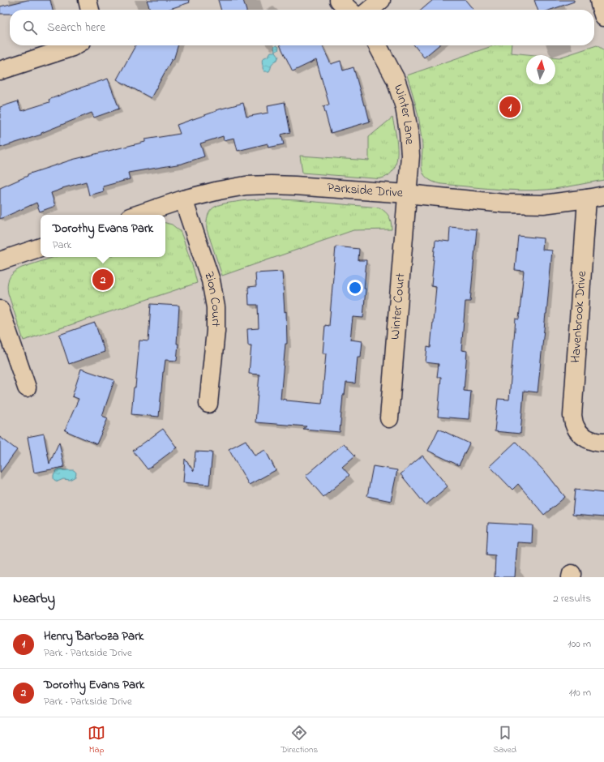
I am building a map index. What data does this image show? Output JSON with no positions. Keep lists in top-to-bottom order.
{
  "streets": {
    "street": [
      "Winter Lane",
      "Parkside Drive",
      "Zion Court",
      "Winter Court",
      "Havenbrook Drive"
    ]
  },
  "crossings": [
    ["Winter Lane", "Parkside Drive"],
    ["Winter Lane", "Winter Court"],
    ["Parkside Drive", "Zion Court"],
    ["Parkside Drive", "Winter Court"],
    ["Parkside Drive", "Havenbrook Drive"]
  ],
  "north": "top",
  "page": {
    "search": "Search here",
    "pins": ["1", "2"],
    "popup": ["Dorothy Evans Park", "Park"],
    "heading": ["Nearby", "2 results"],
    "list": [
      {
        "mark": "1",
        "name": "Henry Barboza Park",
        "note": "Park · Parkside Drive",
        "value": "100 m"
      },
      {
        "mark": "2",
        "name": "Dorothy Evans Park",
        "note": "Park · Parkside Drive",
        "value": "110 m"
      }
    ],
    "nav": ["Map", "Directions", "Saved"]
  }
}
